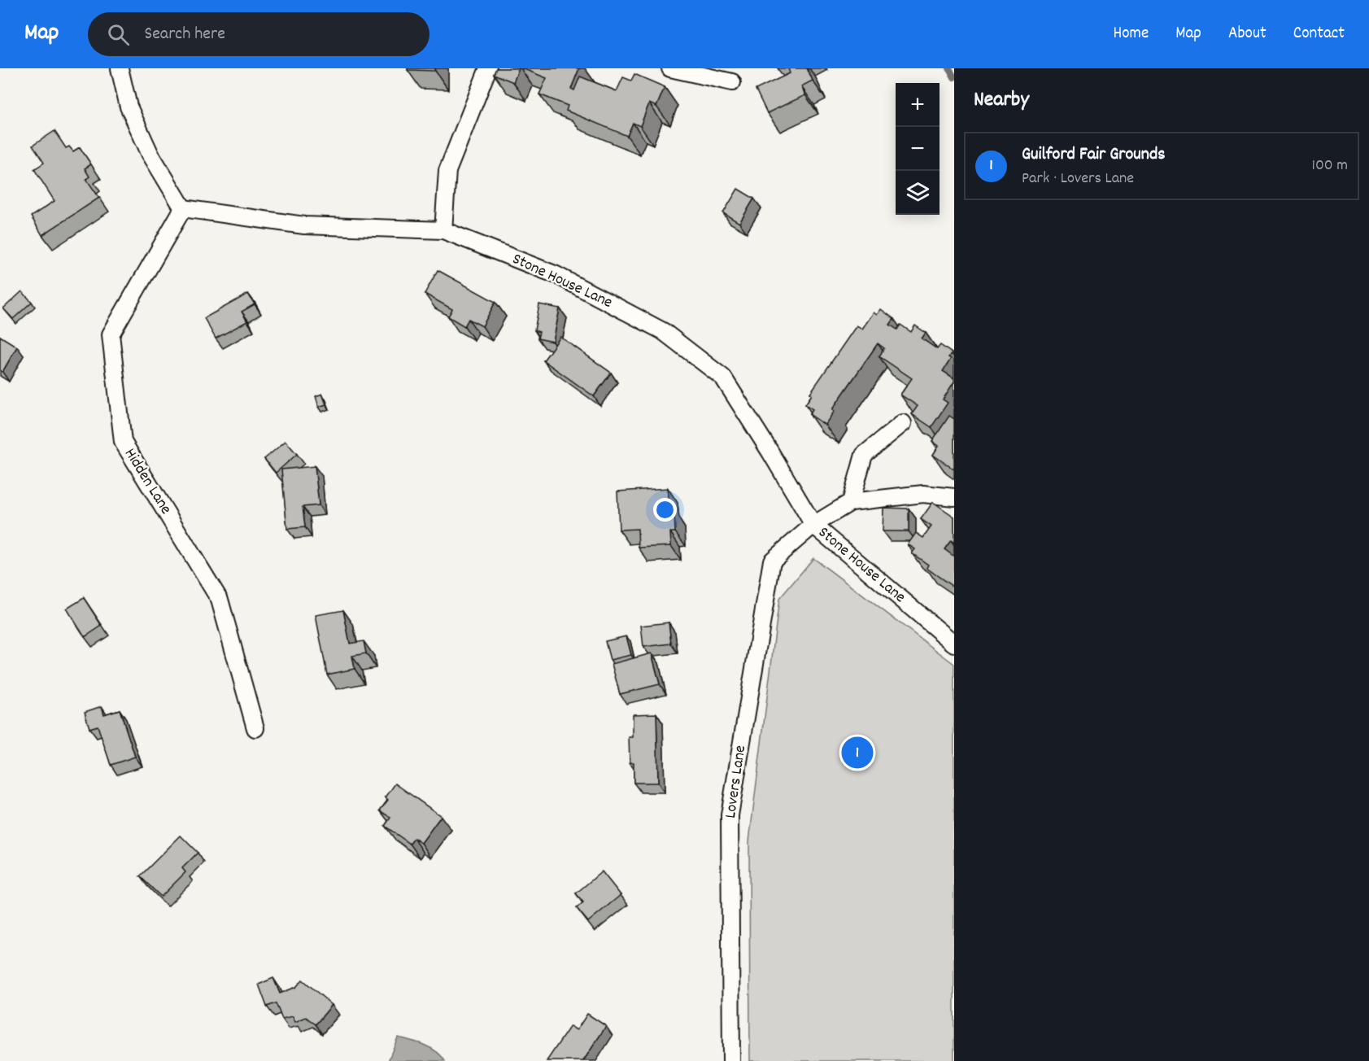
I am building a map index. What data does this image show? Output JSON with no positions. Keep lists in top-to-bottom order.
{
  "streets": {
    "street": ["Stone House Lane", "Hidden Lane", "Lovers Lane"]
  },
  "crossings": [
    ["Stone House Lane", "Hidden Lane"],
    ["Stone House Lane", "Lovers Lane"]
  ],
  "page": {
    "header": "Map",
    "search": "Search here",
    "nav": [
      "Home",
      "Map",
      "About",
      "Contact"
    ],
    "heading": "Nearby",
    "map_buttons": ["+", "−"],
    "list": [
      {
        "mark": "1",
        "name": "Guilford Fair Grounds",
        "note": "Park · Lovers Lane",
        "value": "100 m"
      }
    ],
    "pins": "1"
  }
}
